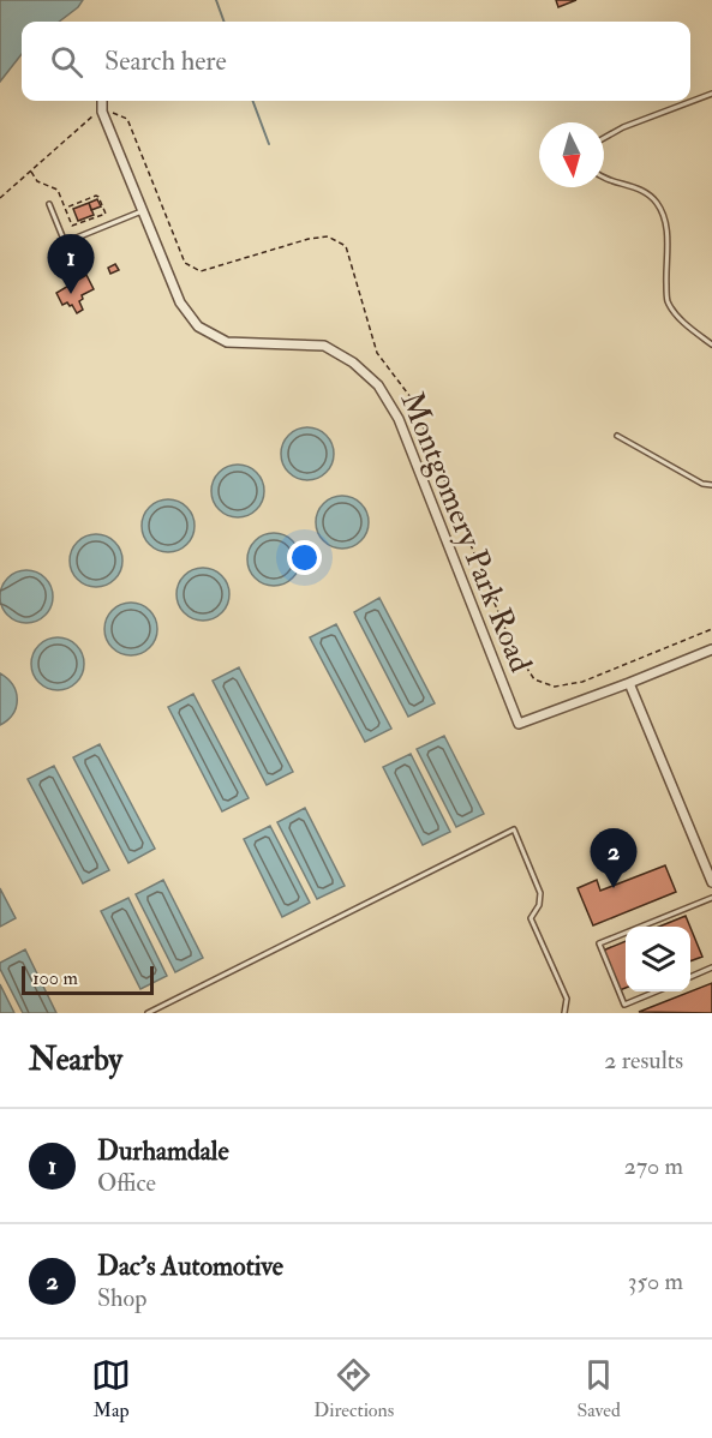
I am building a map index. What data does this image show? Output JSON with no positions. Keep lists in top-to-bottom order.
{
  "streets": {
    "street": ["Montgomery Park Road"]
  },
  "scale_bar": "100 m",
  "north": "bottom",
  "page": {
    "search": "Search here",
    "pins": ["1", "2"],
    "scale": "100 m",
    "heading": ["Nearby", "2 results"],
    "list": [
      {
        "mark": "1",
        "name": "Durhamdale",
        "note": "Office",
        "value": "270 m"
      },
      {
        "mark": "2",
        "name": "Dac's Automotive",
        "note": "Shop",
        "value": "350 m"
      }
    ],
    "nav": ["Map", "Directions", "Saved"]
  }
}
